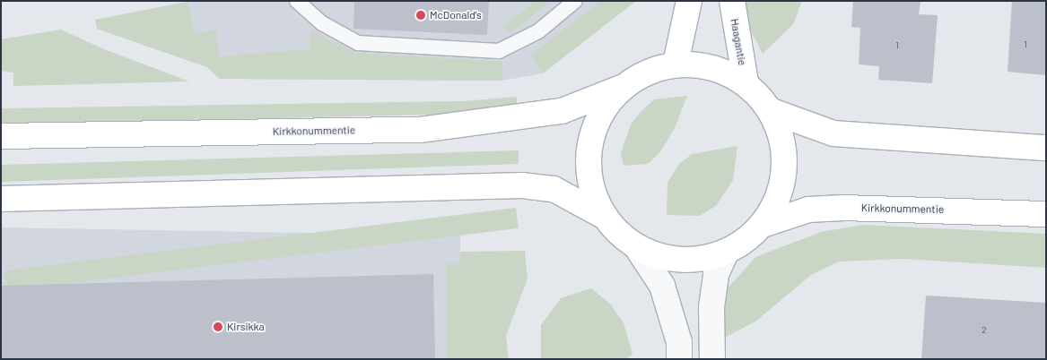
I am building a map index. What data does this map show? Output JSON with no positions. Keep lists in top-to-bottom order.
{
  "streets": {
    "main road": ["Haagantie", "Kirkkonummentie"]
  },
  "places": ["McDonald's", "Kirsikka"],
  "house_numbers": ["1", "1", "2"]
}
